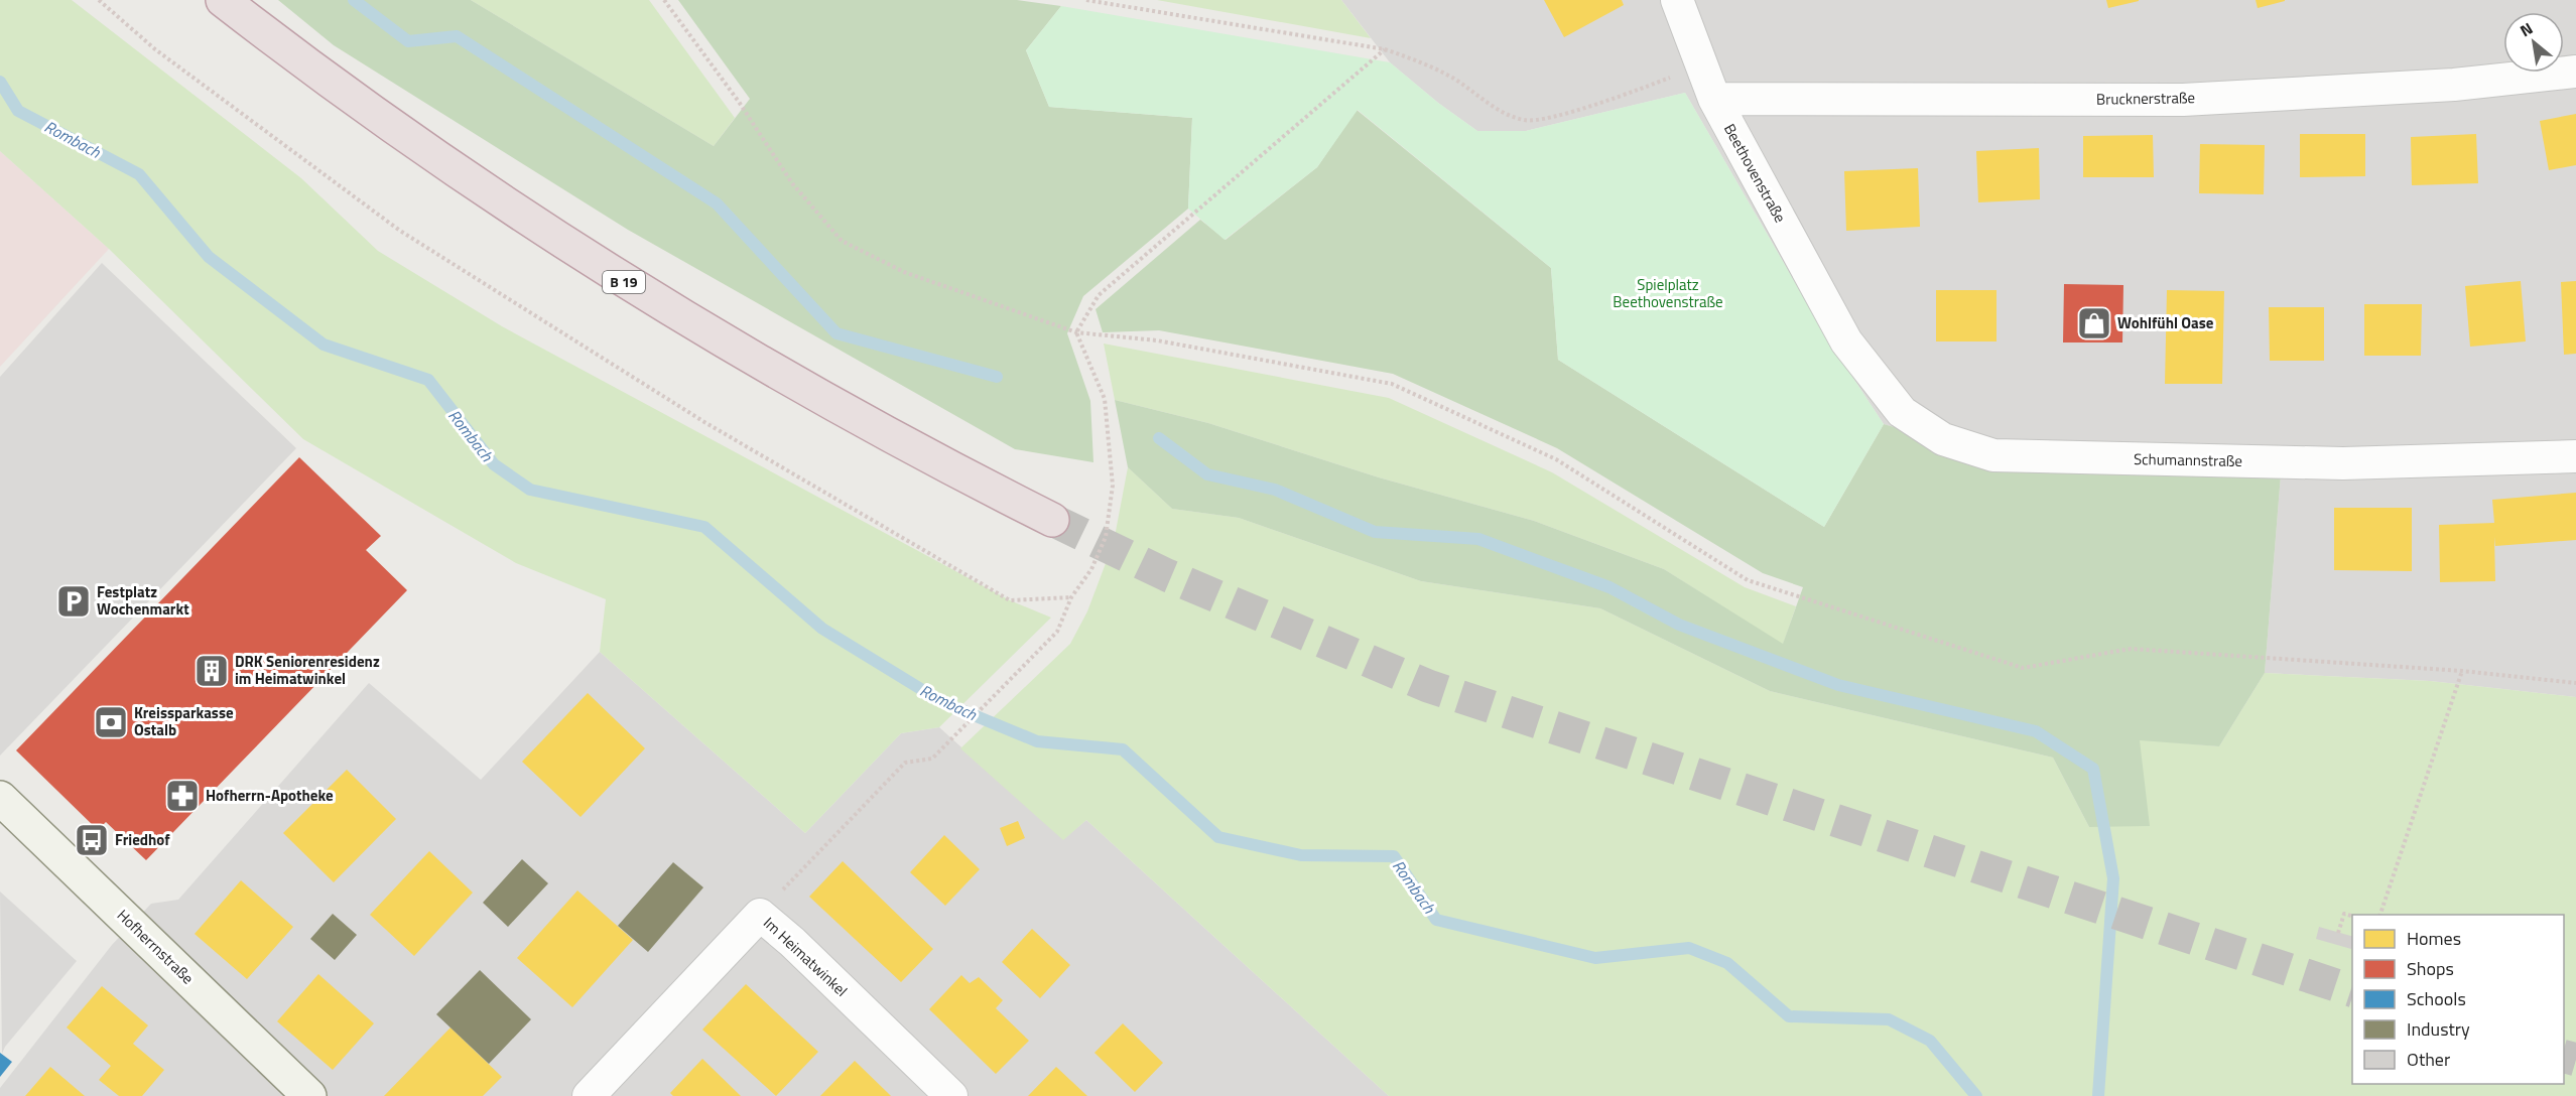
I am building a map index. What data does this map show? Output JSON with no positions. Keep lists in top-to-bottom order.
{
  "streets": {
    "highway": ["B 19"],
    "street": [
      "Brucknerstraße",
      "Beethovenstraße",
      "Schumannstraße",
      "Hofherrnstraße",
      "Im Heimatwinkel"
    ]
  },
  "crossings": [
    ["Brucknerstraße", "Beethovenstraße"],
    ["Beethovenstraße", "Schumannstraße"]
  ],
  "water": ["Rombach"],
  "parks": ["Spielplatz Beethovenstraße"],
  "places": {
    "shop": ["Wohlfühl Oase"],
    "parking": ["Festplatz Wochenmarkt"],
    "building": ["DRK Seniorenresidenz im Heimatwinkel"],
    "bank": ["Kreissparkasse Ostalb"],
    "pharmacy": ["Hofherrn-Apotheke"],
    "bus stop": ["Friedhof"]
  },
  "legend": [
    "Homes",
    "Shops",
    "Schools",
    "Industry",
    "Other"
  ],
  "north": "top left"
}
